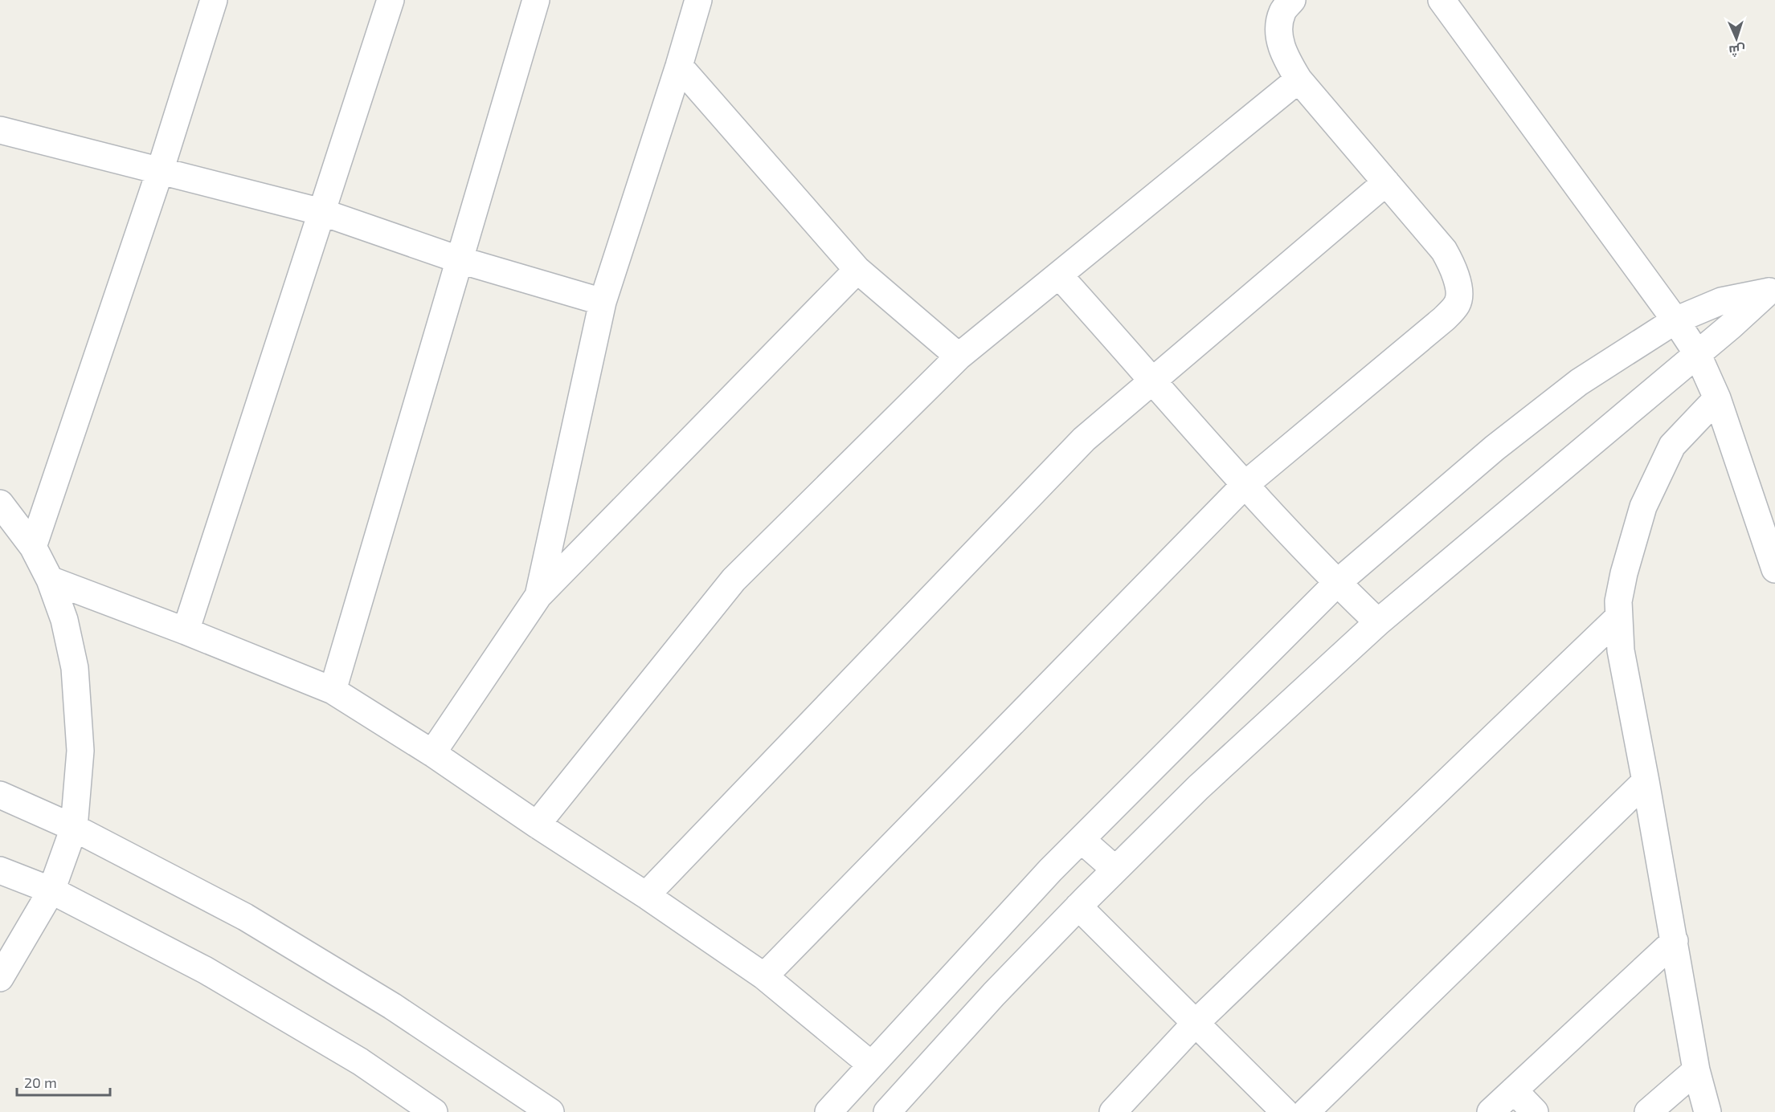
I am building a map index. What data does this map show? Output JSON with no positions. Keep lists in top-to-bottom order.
{
  "scale_bar": "20 m",
  "north": "bottom"
}
